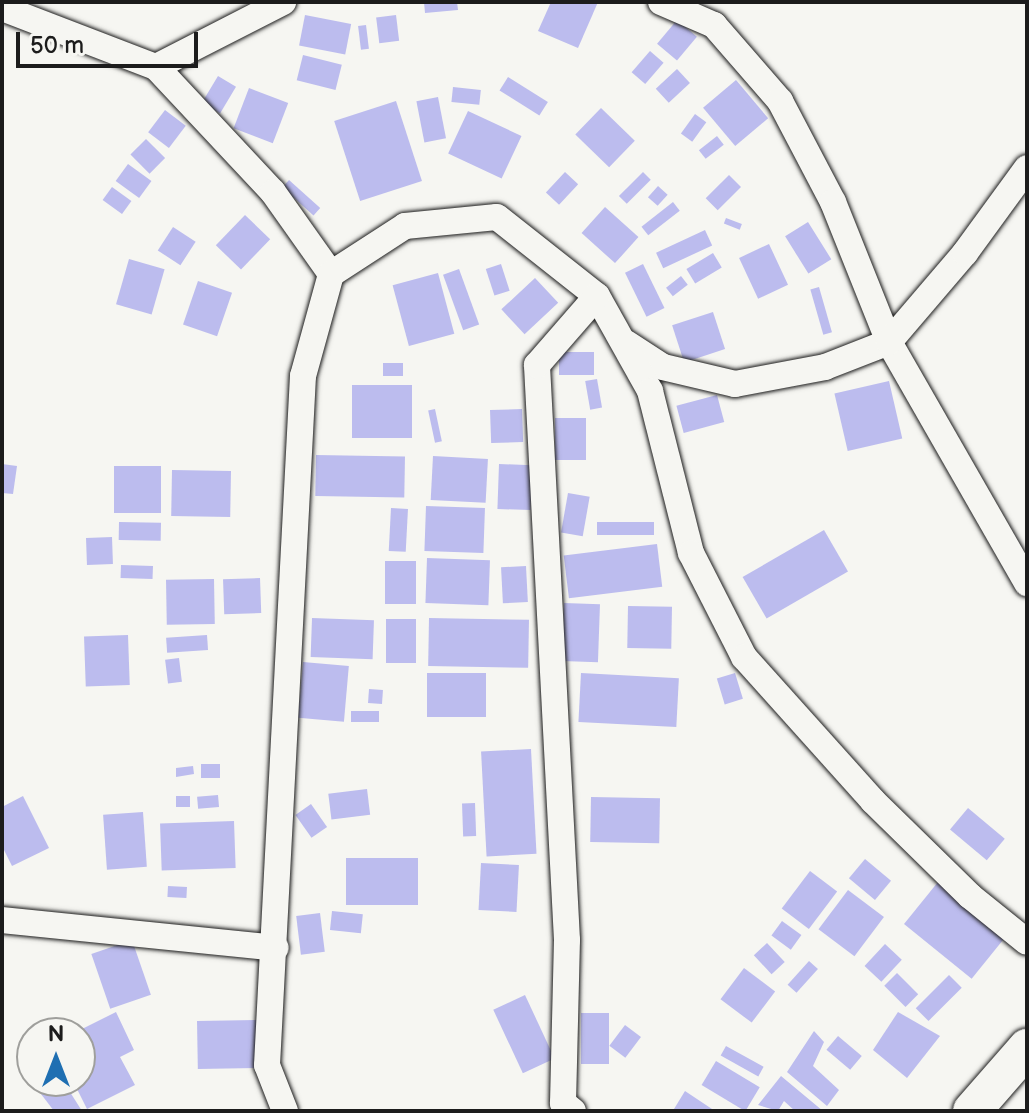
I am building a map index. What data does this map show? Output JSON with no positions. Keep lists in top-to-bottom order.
{
  "scale_bar": "50 m",
  "north": "top"
}
